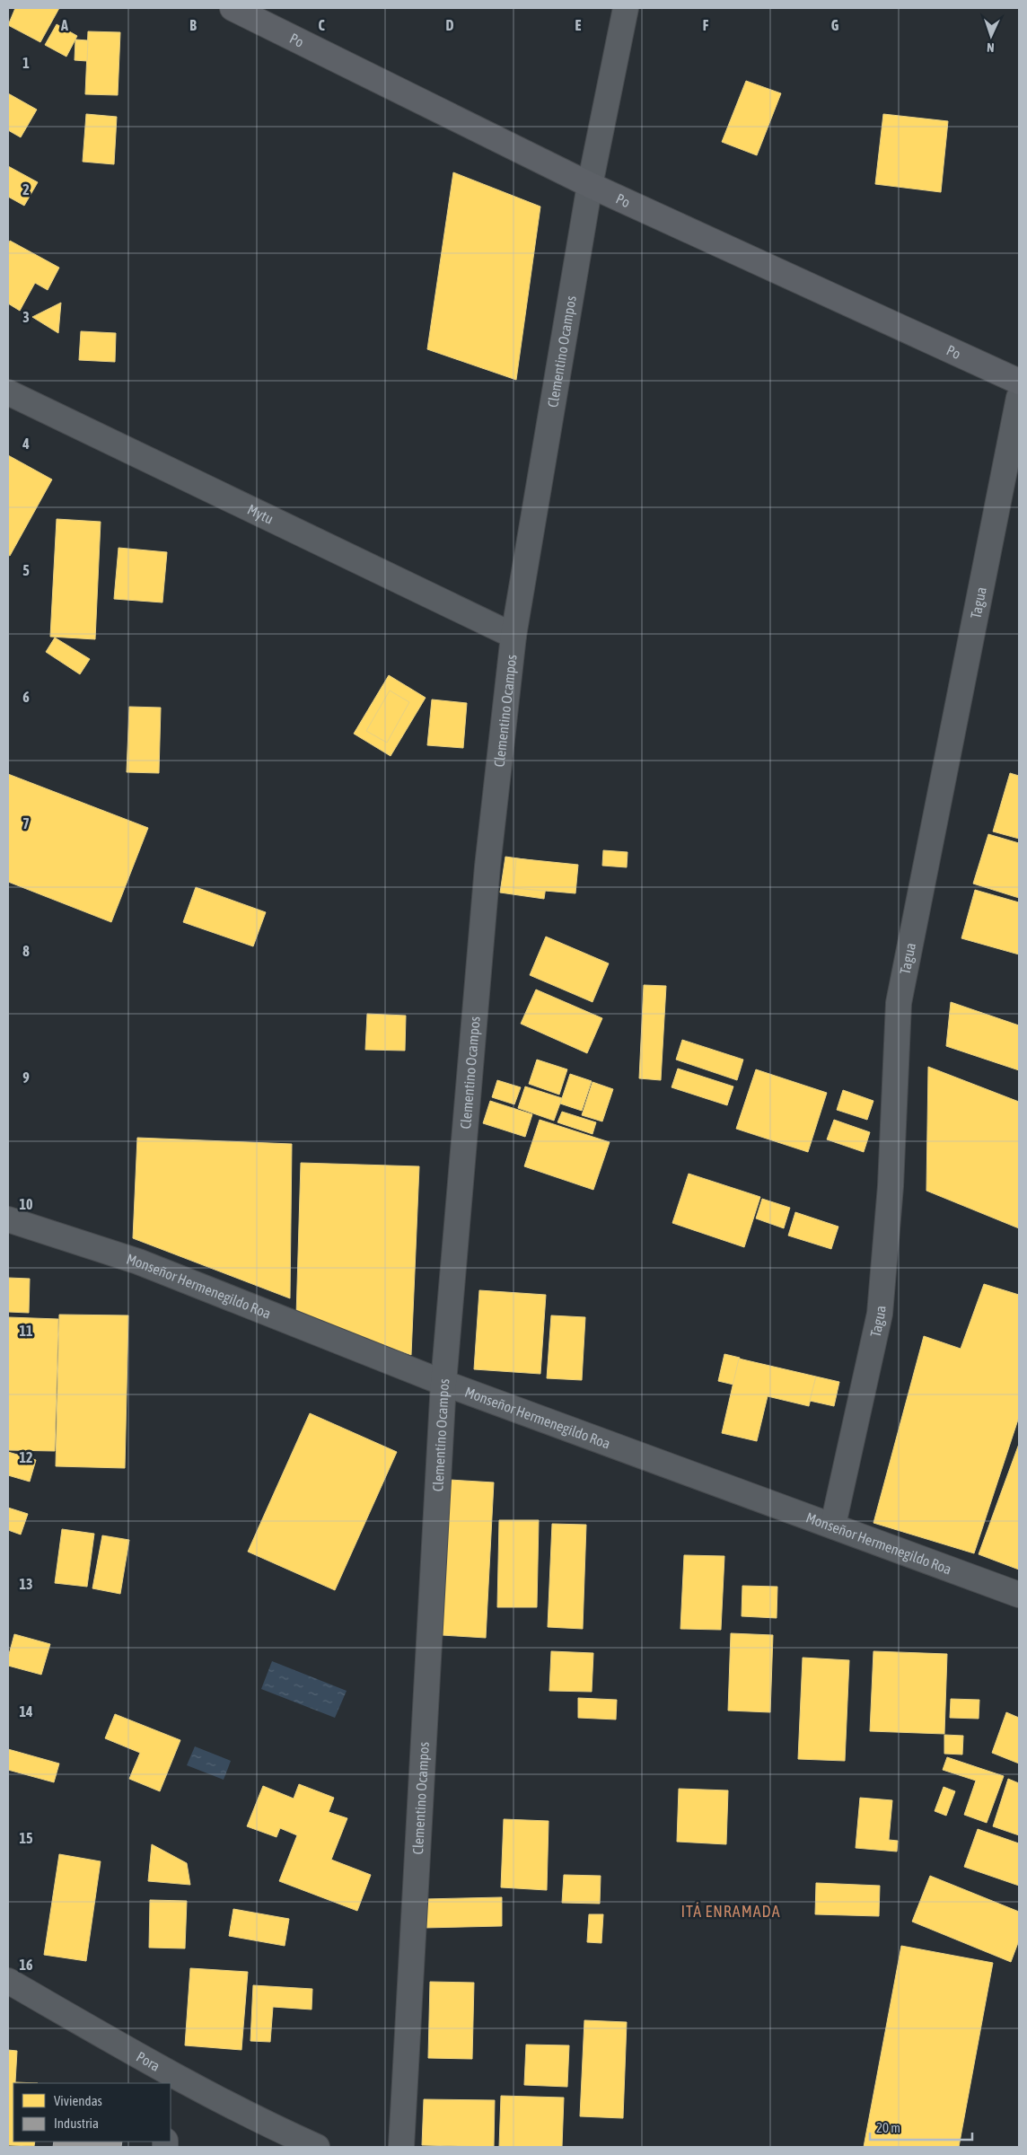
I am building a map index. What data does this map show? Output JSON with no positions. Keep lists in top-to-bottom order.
{
  "streets": {
    "street": [
      "Po",
      "Clementino Ocampos",
      "Mytu",
      "Tagua",
      "Monseñor Hermenegildo Roa",
      "Pora"
    ]
  },
  "crossings": [
    ["Po", "Clementino Ocampos"],
    ["Clementino Ocampos", "Mytu"],
    ["Clementino Ocampos", "Monseñor Hermenegildo Roa"],
    ["Tagua", "Monseñor Hermenegildo Roa"]
  ],
  "districts": ["ITÁ ENRAMADA"],
  "legend": ["Viviendas", "Industria"],
  "scale_bar": "20 m",
  "north": "bottom",
  "grid": {
    "columns": [
      "A",
      "B",
      "C",
      "D",
      "E",
      "F",
      "G"
    ],
    "rows": [
      "1",
      "2",
      "3",
      "4",
      "5",
      "6",
      "7",
      "8",
      "9",
      "10",
      "11",
      "12",
      "13",
      "14",
      "15",
      "16"
    ]
  }
}
